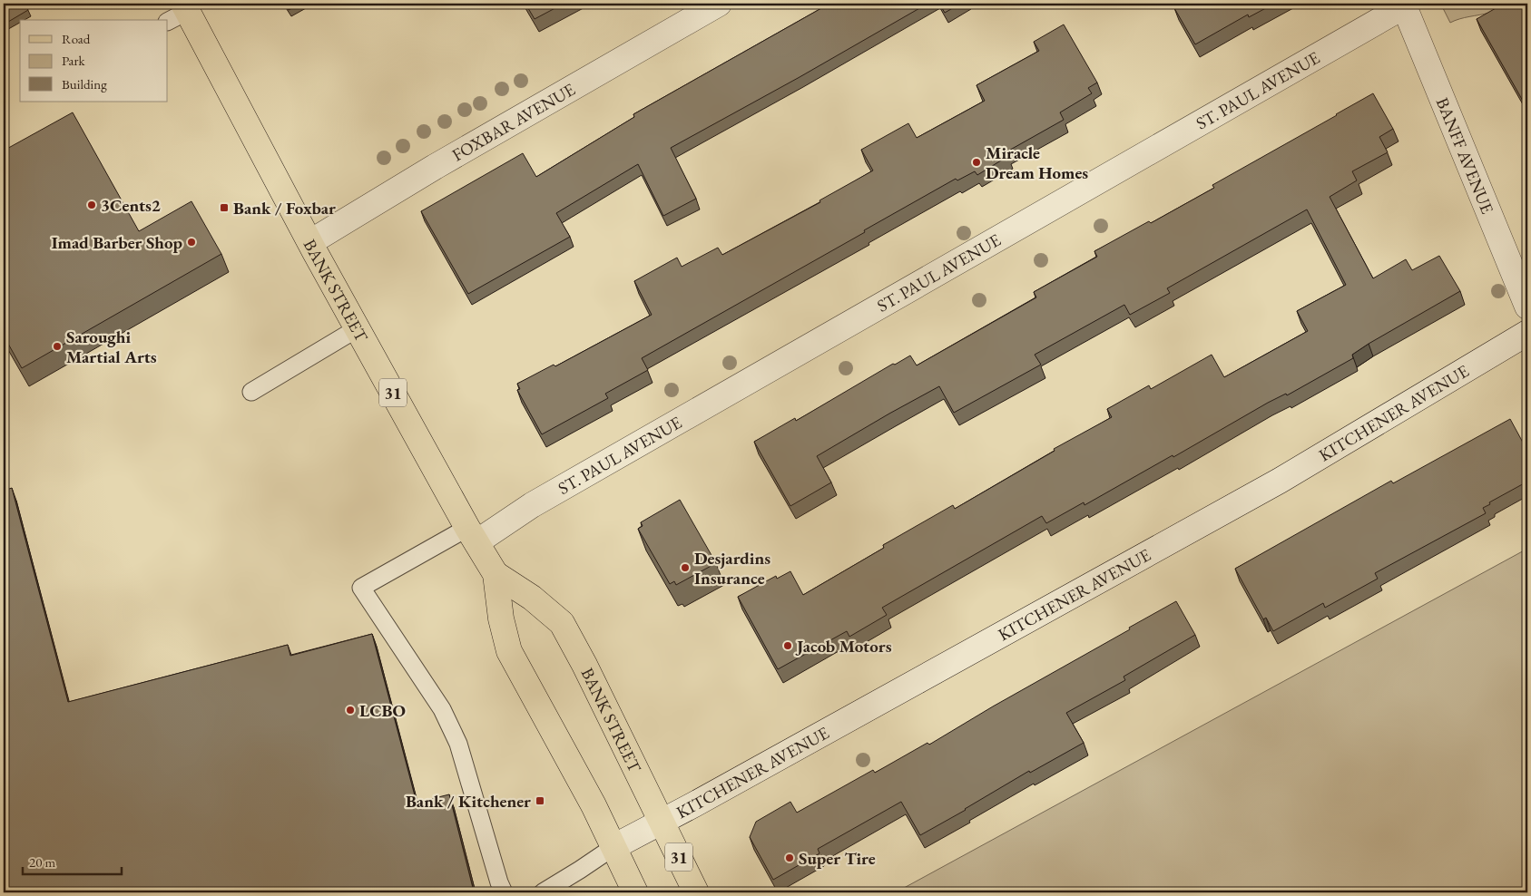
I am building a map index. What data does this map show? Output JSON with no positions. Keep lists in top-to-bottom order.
{
  "streets": {
    "main road": ["BANK STREET", "31"],
    "street": [
      "ST. PAUL AVENUE",
      "FOXBAR AVENUE",
      "BANFF AVENUE",
      "KITCHENER AVENUE"
    ]
  },
  "crossings": [
    ["ST. PAUL AVENUE", "BANFF AVENUE"],
    ["ST. PAUL AVENUE", "BANK STREET"],
    ["FOXBAR AVENUE", "BANK STREET"],
    ["BANK STREET", "KITCHENER AVENUE"]
  ],
  "places": {
    "other": [
      "Miracle Dream Homes",
      "3Cents2",
      "Imad Barber Shop",
      "Saroughi Martial Arts",
      "Desjardins Insurance",
      "Jacob Motors",
      "LCBO",
      "Super Tire"
    ],
    "transit": ["Bank / Foxbar", "Bank / Kitchener"]
  },
  "legend": ["Road", "Park", "Building"],
  "scale_bar": "20 m"
}
